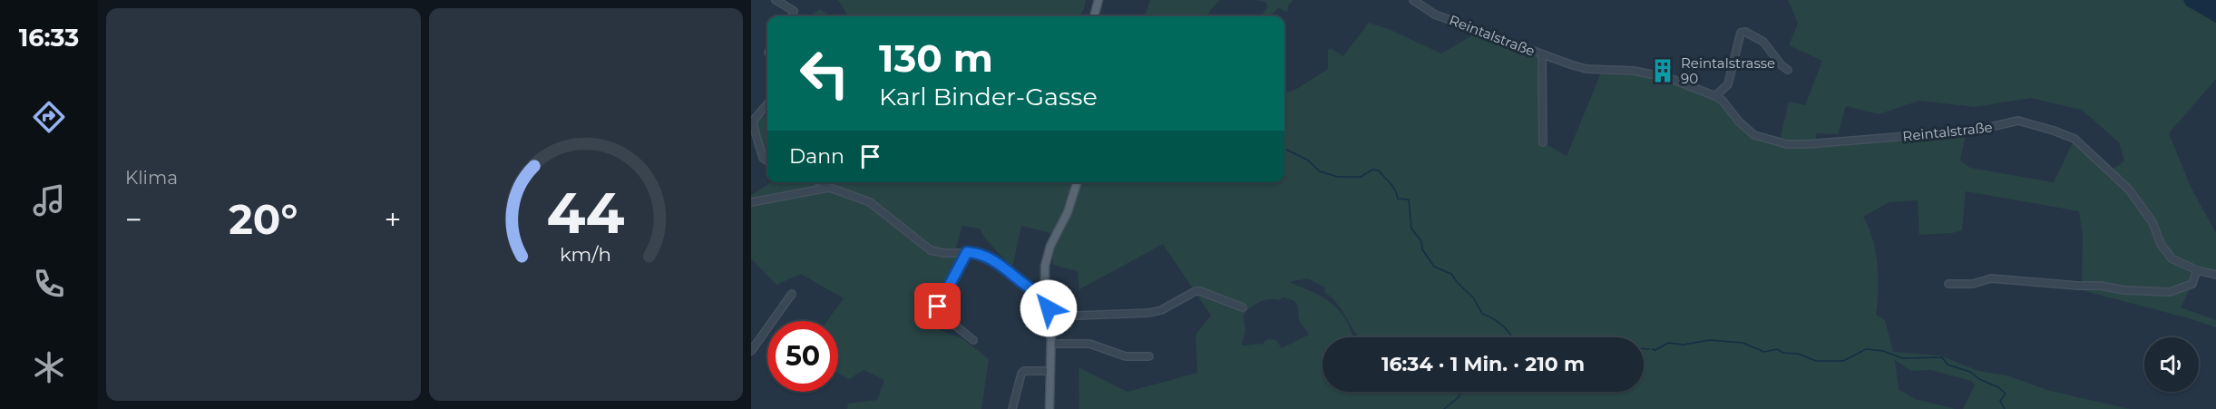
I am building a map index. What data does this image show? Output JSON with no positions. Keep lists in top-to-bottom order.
{
  "streets": {
    "street": ["Reintalstraße"]
  },
  "places": {
    "building": ["Reintalstrasse 90"]
  },
  "page": {
    "tabs": "16:33",
    "tile": "Klima",
    "turn": ["130 m", "Karl Binder-Gasse"],
    "then": "Dann",
    "heat": ["−", "20°", "+"],
    "limit": "50",
    "trip": "16:34 · 1 Min. · 210 m",
    "gauge": ["44", "km/h"]
  }
}
